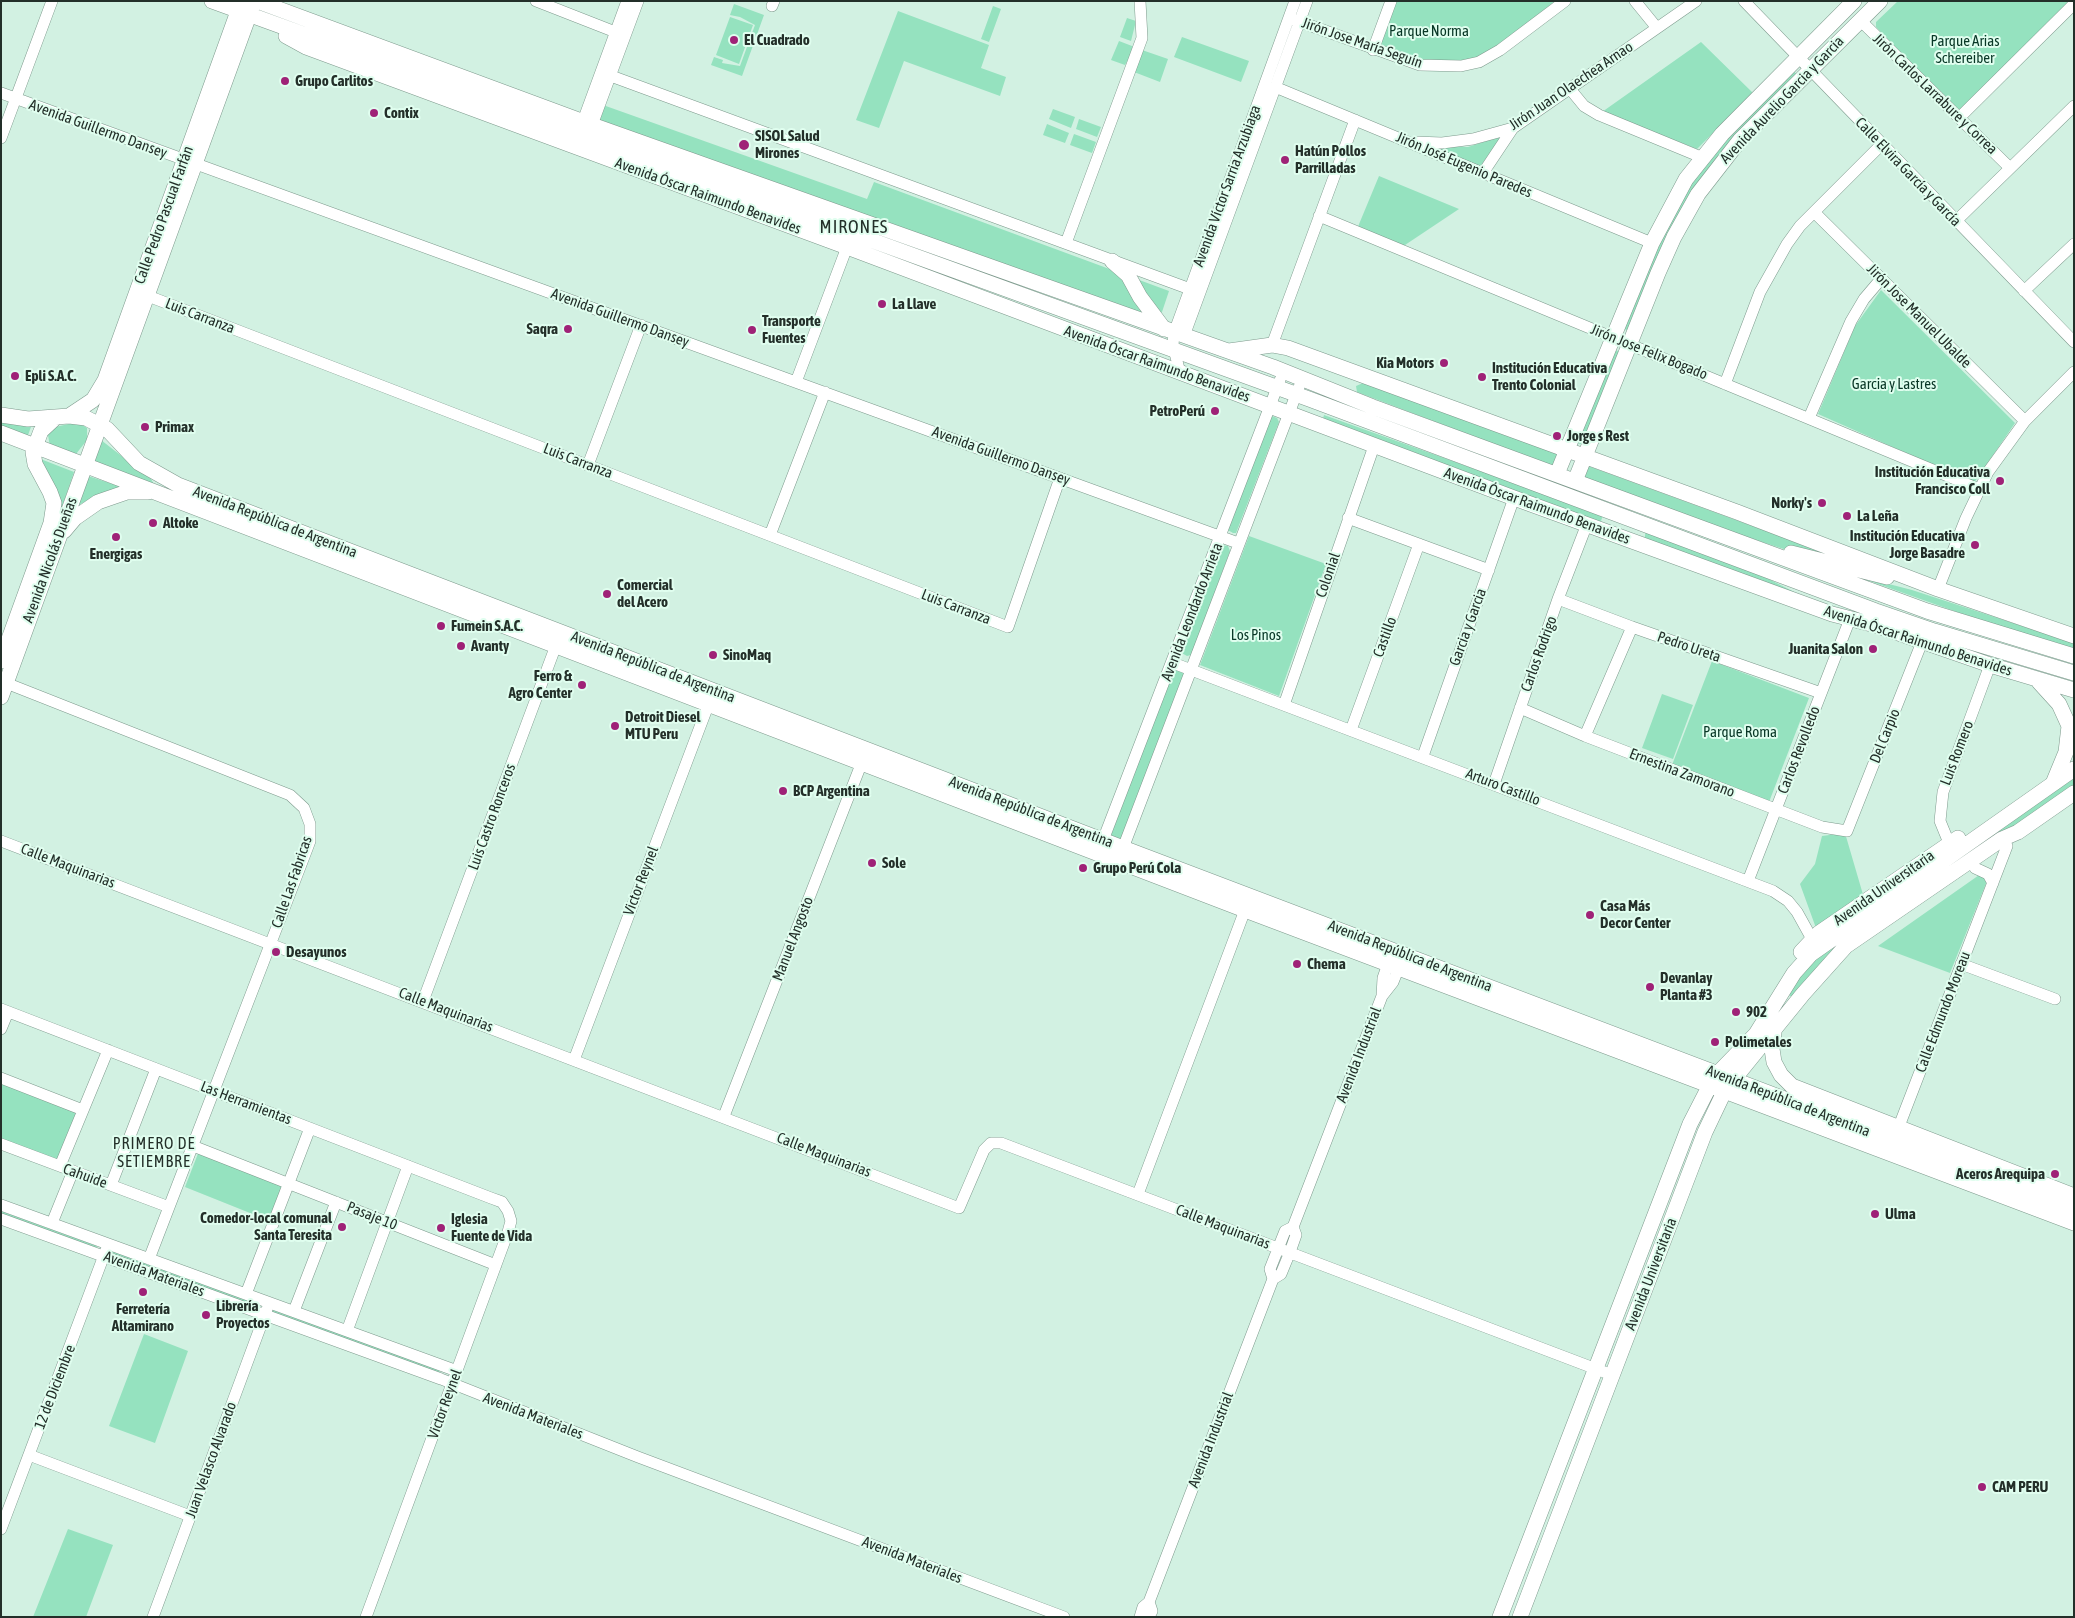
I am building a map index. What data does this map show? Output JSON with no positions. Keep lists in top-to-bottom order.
{
  "streets": {
    "main road": [
      "Avenida Aurelio Garcia y Garcia",
      "Avenida Óscar Raimundo Benavides",
      "Calle Pedro Pascual Farfán",
      "Avenida República de Argentina",
      "Avenida Nicolás Dueñas",
      "Avenida Universitaria"
    ],
    "street": [
      "Jirón Jose María Seguín",
      "Jirón Juan Olaechea Arnao",
      "Jirón Carlos Larrabure y Correa",
      "Avenida Guillermo Dansey",
      "Jirón José Eugenio Paredes",
      "Calle Elvira García y García",
      "Avenida Víctor Sarria Arzubiaga",
      "Luis Carranza",
      "Jirón Jose Manuel Ubalde",
      "Jirón Jose Felix Bogado",
      "Colonial",
      "Avenida Leondardo Arrieta",
      "Garcia y Garcia",
      "Castillo",
      "Pedro Ureta",
      "Carlos Rodrigo",
      "Del Carpio",
      "Carlos Revolledo",
      "Luis Romero",
      "Ernestina Zamorano",
      "Arturo Castillo",
      "Luis Castro Ronceros",
      "Calle Maquinarias",
      "Victor Reynel",
      "Calle Las Fabricas",
      "Manuel Angosto",
      "Calle Edmundo Moreau",
      "Avenida Industrial",
      "Las Herramientas",
      "Cahuide",
      "Pasaje 10",
      "Avenida Materiales",
      "12 de Diciembre",
      "Juan Velasco Alvarado"
    ]
  },
  "crossings": [
    ["Jirón Jose María Seguín", "Avenida Víctor Sarria Arzubiaga"],
    ["Jirón Juan Olaechea Arnao", "Jirón José Eugenio Paredes"],
    ["Jirón Carlos Larrabure y Correa", "Avenida Aurelio Garcia y Garcia"],
    ["Avenida Aurelio Garcia y Garcia", "Jirón José Eugenio Paredes"],
    ["Avenida Aurelio Garcia y Garcia", "Calle Elvira García y García"],
    ["Avenida Aurelio Garcia y Garcia", "Avenida Óscar Raimundo Benavides"],
    ["Avenida Aurelio Garcia y Garcia", "Jirón Jose Felix Bogado"],
    ["Avenida Guillermo Dansey", "Calle Pedro Pascual Farfán"],
    ["Avenida Guillermo Dansey", "Luis Carranza"],
    ["Avenida Guillermo Dansey", "Avenida Leondardo Arrieta"],
    ["Jirón José Eugenio Paredes", "Avenida Víctor Sarria Arzubiaga"],
    ["Avenida Víctor Sarria Arzubiaga", "Avenida Óscar Raimundo Benavides"],
    ["Avenida Óscar Raimundo Benavides", "Calle Pedro Pascual Farfán"],
    ["Avenida Óscar Raimundo Benavides", "Colonial"],
    ["Avenida Óscar Raimundo Benavides", "Avenida Leondardo Arrieta"],
    ["Avenida Óscar Raimundo Benavides", "Garcia y Garcia"],
    ["Avenida Óscar Raimundo Benavides", "Carlos Rodrigo"],
    ["Avenida Óscar Raimundo Benavides", "Del Carpio"],
    ["Avenida Óscar Raimundo Benavides", "Carlos Revolledo"],
    ["Avenida Óscar Raimundo Benavides", "Luis Romero"],
    ["Calle Pedro Pascual Farfán", "Luis Carranza"],
    ["Calle Pedro Pascual Farfán", "Avenida República de Argentina"],
    ["Calle Pedro Pascual Farfán", "Avenida Nicolás Dueñas"],
    ["Avenida República de Argentina", "Avenida Nicolás Dueñas"],
    ["Avenida República de Argentina", "Avenida Leondardo Arrieta"],
    ["Avenida República de Argentina", "Luis Castro Ronceros"],
    ["Avenida República de Argentina", "Victor Reynel"],
    ["Avenida República de Argentina", "Avenida Universitaria"],
    ["Avenida República de Argentina", "Manuel Angosto"],
    ["Avenida República de Argentina", "Calle Edmundo Moreau"],
    ["Avenida República de Argentina", "Avenida Industrial"],
    ["Avenida Nicolás Dueñas", "Calle Las Fabricas"],
    ["Colonial", "Arturo Castillo"],
    ["Avenida Leondardo Arrieta", "Arturo Castillo"],
    ["Garcia y Garcia", "Arturo Castillo"],
    ["Castillo", "Arturo Castillo"],
    ["Pedro Ureta", "Carlos Rodrigo"],
    ["Pedro Ureta", "Carlos Revolledo"],
    ["Carlos Rodrigo", "Ernestina Zamorano"],
    ["Carlos Rodrigo", "Arturo Castillo"],
    ["Del Carpio", "Ernestina Zamorano"],
    ["Carlos Revolledo", "Ernestina Zamorano"],
    ["Carlos Revolledo", "Arturo Castillo"],
    ["Luis Romero", "Avenida Universitaria"],
    ["Arturo Castillo", "Avenida Universitaria"],
    ["Luis Castro Ronceros", "Calle Maquinarias"],
    ["Calle Maquinarias", "Victor Reynel"],
    ["Calle Maquinarias", "Calle Las Fabricas"],
    ["Calle Maquinarias", "Avenida Universitaria"],
    ["Calle Maquinarias", "Manuel Angosto"],
    ["Calle Maquinarias", "Avenida Industrial"],
    ["Victor Reynel", "Las Herramientas"],
    ["Victor Reynel", "Pasaje 10"],
    ["Victor Reynel", "Avenida Materiales"],
    ["Calle Las Fabricas", "Las Herramientas"],
    ["Calle Las Fabricas", "Cahuide"],
    ["Calle Las Fabricas", "Pasaje 10"],
    ["Calle Las Fabricas", "Avenida Materiales"],
    ["Avenida Universitaria", "Calle Edmundo Moreau"],
    ["Avenida Materiales", "12 de Diciembre"],
    ["Avenida Materiales", "Juan Velasco Alvarado"]
  ],
  "districts": ["MIRONES", "PRIMERO DE SETIEMBRE"],
  "parks": [
    "Parque Norma",
    "Parque Arias Schereiber",
    "Garcia y Lastres",
    "Los Pinos",
    "Parque Roma"
  ],
  "places": [
    "El Cuadrado",
    "Grupo Carlitos",
    "Contix",
    "SISOL Salud Mirones",
    "Hatún Pollos Parrilladas",
    "La Llave",
    "Saqra",
    "Transporte Fuentes",
    "Kia Motors",
    "Epli S.A.C.",
    "Institución Educativa Trento Colonial",
    "PetroPerú",
    "Primax",
    "Jorge s Rest",
    "Institución Educativa Francisco Coll",
    "Norky's",
    "La Leña",
    "Altoke",
    "Energigas",
    "Institución Educativa Jorge Basadre",
    "Comercial del Acero",
    "Fumein S.A.C.",
    "Avanty",
    "Juanita Salon",
    "SinoMaq",
    "Ferro & Agro Center",
    "Detroit Diesel MTU Peru",
    "BCP Argentina",
    "Sole",
    "Grupo Perú Cola",
    "Casa Más Decor Center",
    "Desayunos",
    "Chema",
    "Devanlay Planta #3",
    "902",
    "Polimetales",
    "Aceros Arequipa",
    "Ulma",
    "Comedor-local comunal Santa Teresita",
    "Iglesia Fuente de Vida",
    "Ferretería Altamirano",
    "Librería Proyectos",
    "CAM PERU"
  ]
}
